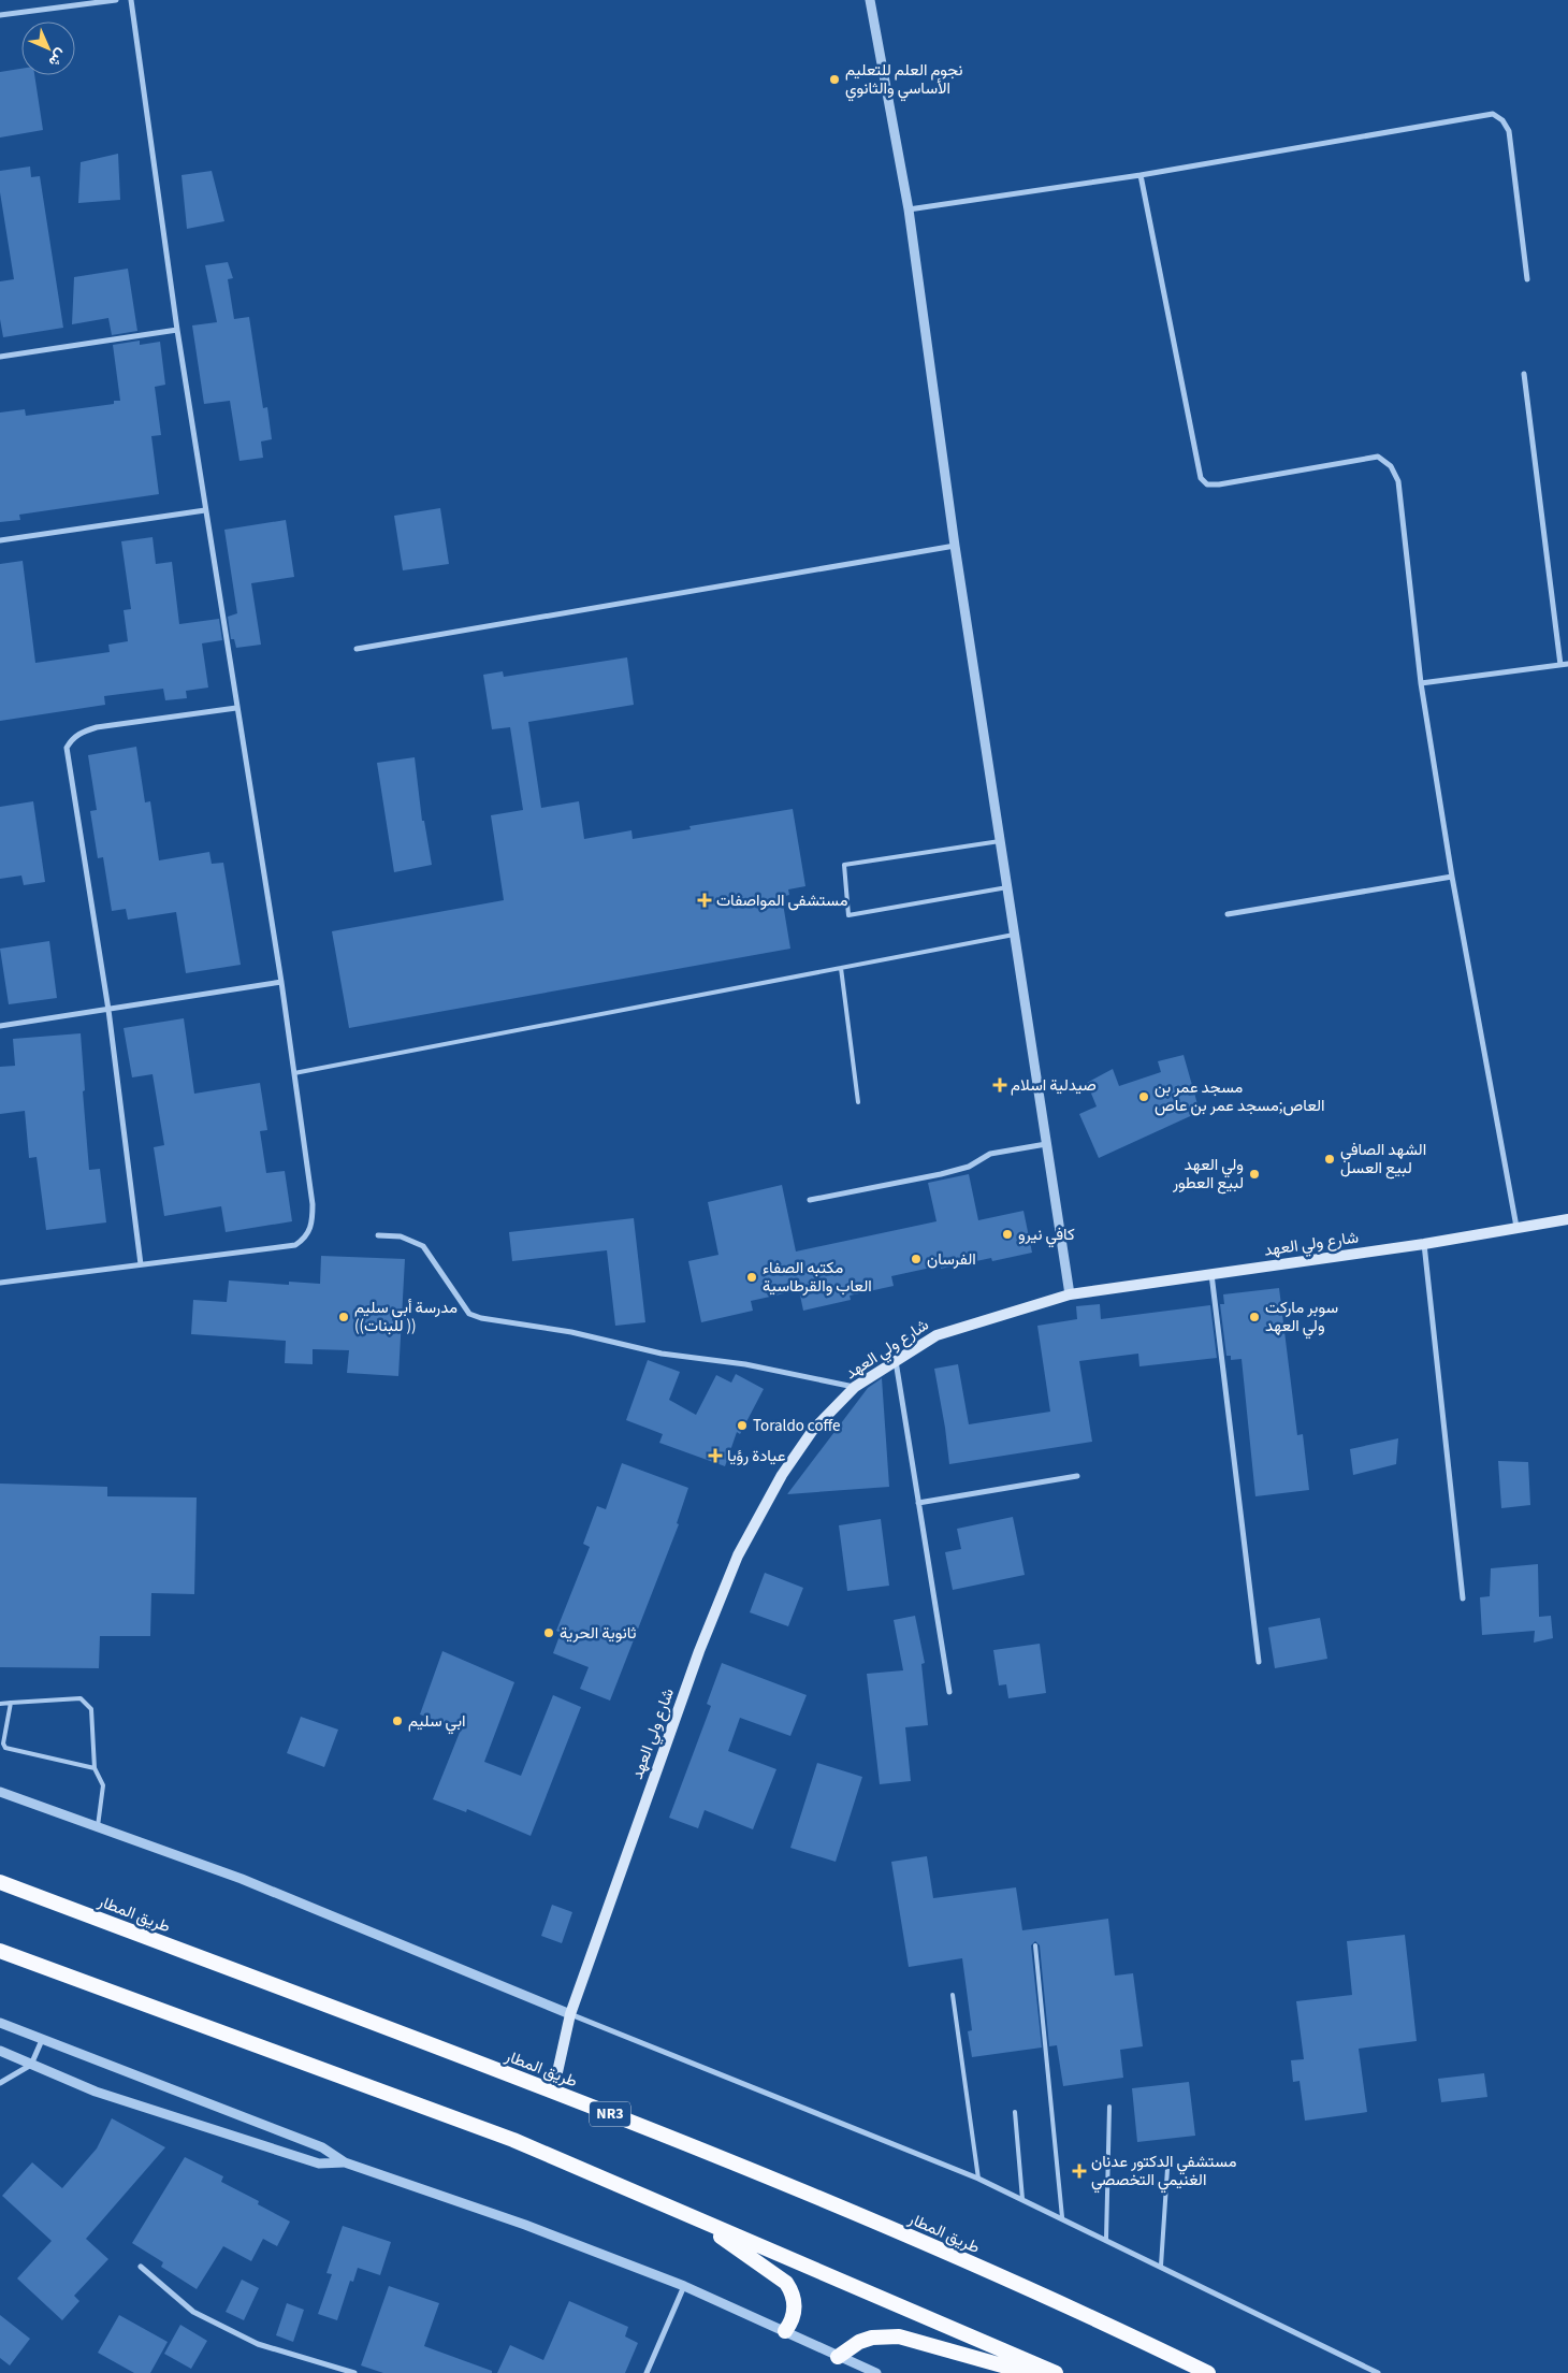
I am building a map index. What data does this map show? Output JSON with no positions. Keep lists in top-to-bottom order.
{
  "streets": {
    "highway": ["طريق المطار", "NR3"],
    "main road": ["شارع ولي العهد"]
  },
  "crossings": [
    ["شارع ولي العهد", "طريق المطار"]
  ],
  "places": {
    "other": [
      "نجوم العلم للتعليم الأساسي والثانوي",
      "مسجد عمر بن العاص;مسجد عمر بن عاص",
      "الشهد الصافي لبيع العسل",
      "ولي العهد لبيع العطور",
      "كافي نيرو",
      "الفرسان",
      "مكتبه الصفاء العاب والقرطاسية",
      "مدرسة أبي سليم ((للبنات ))",
      "سوبر ماركت ولي العهد",
      "Toraldo coffe",
      "ثانوية الحرية",
      "ابي سليم"
    ],
    "health": [
      "مستشفى المواصفات",
      "صيدلية اسلام",
      "عيادة رؤيا",
      "مستشفي الدكتور عدنان الغنيمي التخصصي"
    ]
  },
  "north": "bottom right"
}
